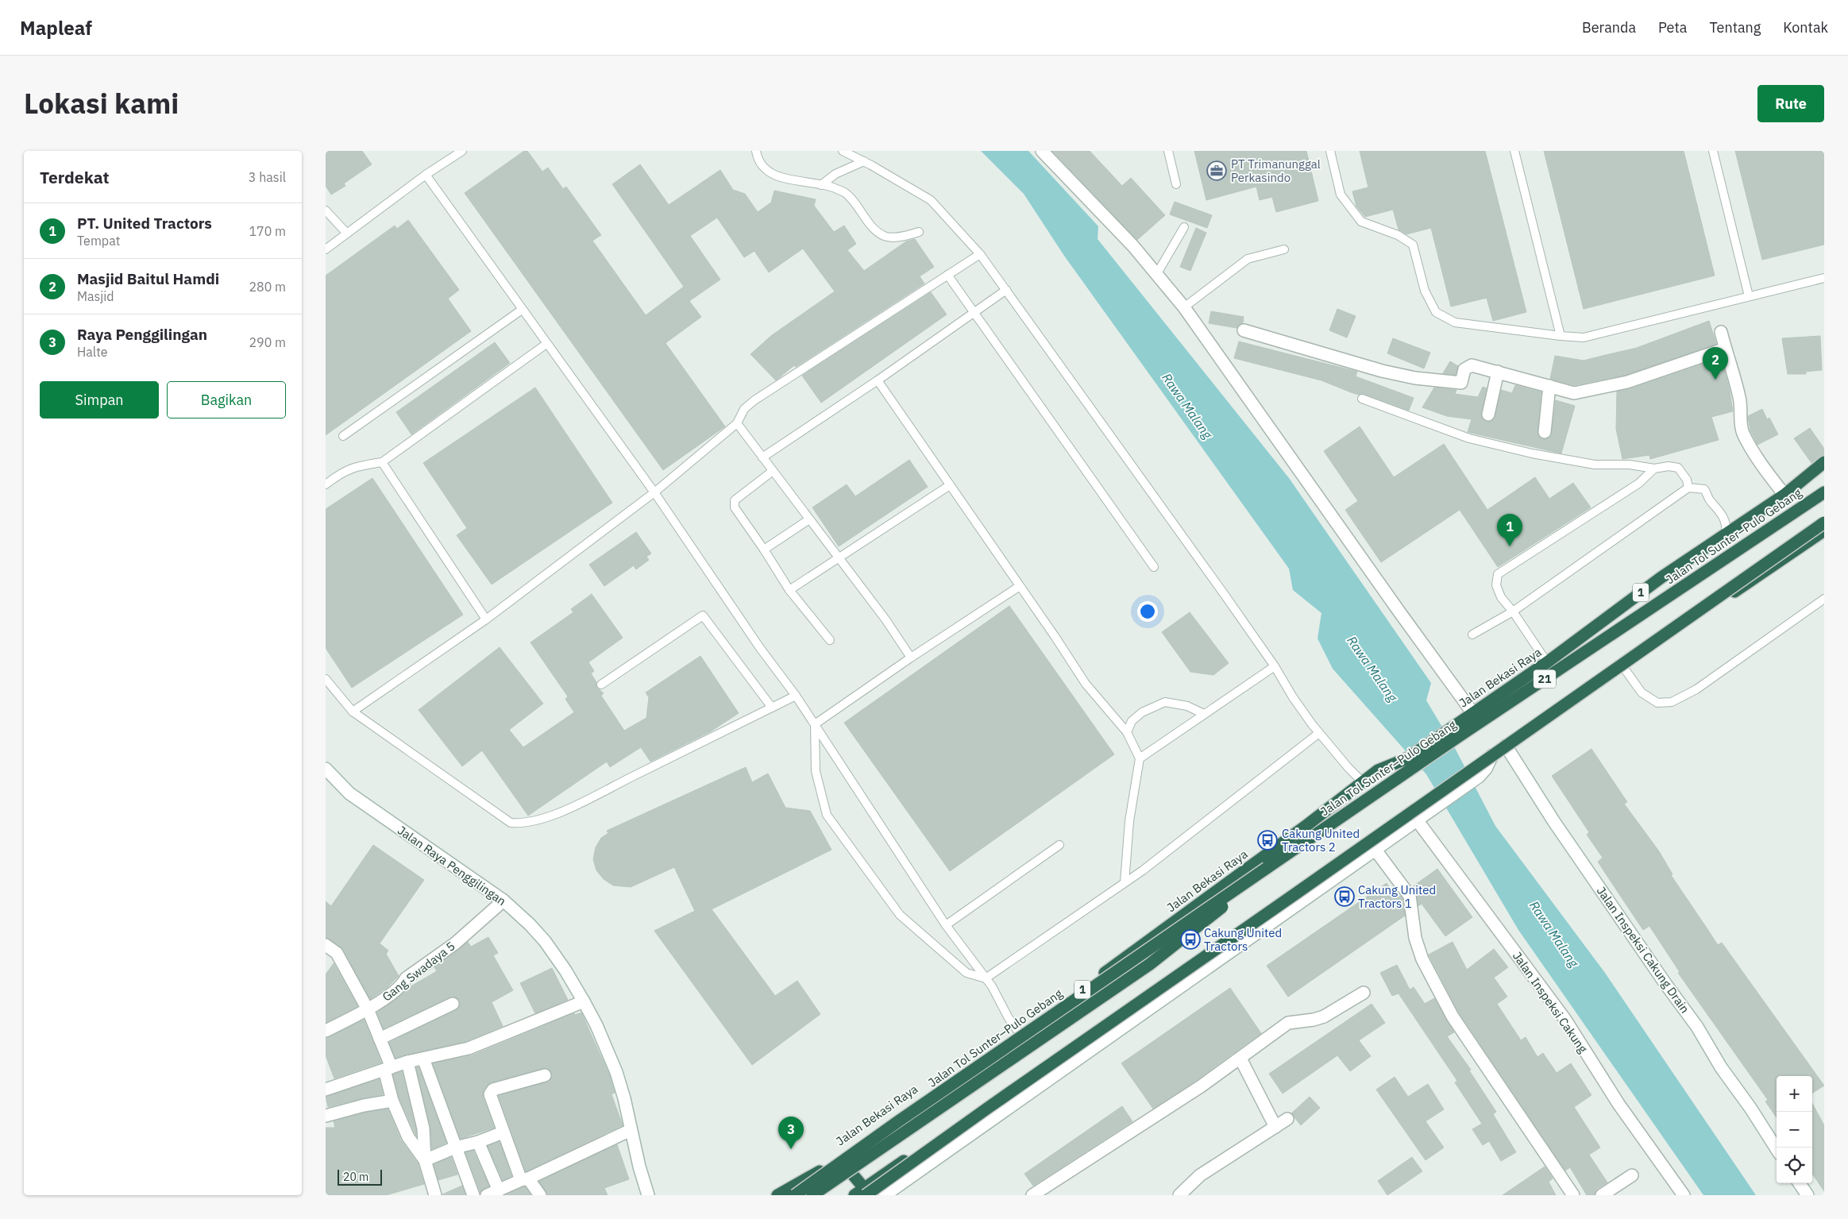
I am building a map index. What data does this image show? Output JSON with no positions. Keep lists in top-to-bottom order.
{
  "streets": {
    "highway": [
      "Jalan Tol Sunter–Pulo Gebang",
      "1",
      "Jalan Bekasi Raya",
      "21"
    ],
    "street": [
      "Jalan Raya Penggilingan",
      "Jalan Inspeksi Cakung Drain",
      "Gang Swadaya 5",
      "Jalan Inspeksi Cakung"
    ]
  },
  "crossings": [
    ["Jalan Raya Penggilingan", "Gang Swadaya 5"]
  ],
  "water": ["Rawa Malang"],
  "places": {
    "office": ["PT Trimanunggal Perkasindo"],
    "bus stop": ["Cakung United Tractors 2", "Cakung United Tractors 1", "Cakung United Tractors"]
  },
  "scale_bar": "20 m",
  "page": {
    "header": "Mapleaf",
    "nav": [
      "Beranda",
      "Peta",
      "Tentang",
      "Kontak"
    ],
    "title": "Lokasi kami",
    "buttons": [
      "Rute",
      ["Simpan", "Bagikan"]
    ],
    "heading": ["Terdekat", "3 hasil"],
    "list": [
      {
        "mark": "1",
        "name": "PT. United Tractors",
        "note": "Tempat",
        "value": "170 m"
      },
      {
        "mark": "2",
        "name": "Masjid Baitul Hamdi",
        "note": "Masjid",
        "value": "280 m"
      },
      {
        "mark": "3",
        "name": "Raya Penggilingan",
        "note": "Halte",
        "value": "290 m"
      }
    ],
    "pins": ["2", "1", "3"],
    "map_buttons": ["+", "−"],
    "scale": "20 m"
  }
}
